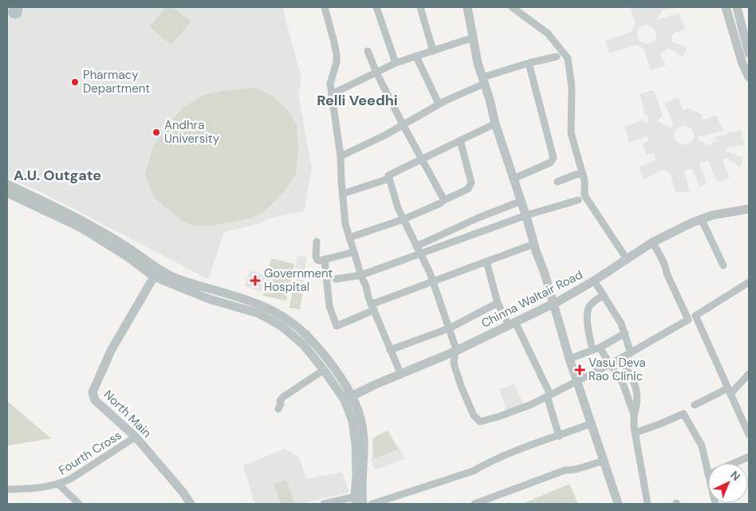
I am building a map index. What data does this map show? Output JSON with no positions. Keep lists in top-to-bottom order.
{
  "streets": {
    "street": ["Chinna Waltair Road", "North Main", "Fourth Cross"]
  },
  "crossings": [
    ["North Main", "Fourth Cross"]
  ],
  "districts": ["Relli Veedhi", "A.U. Outgate"],
  "places": {
    "other": ["Pharmacy Department", "Andhra University"],
    "health": ["Government Hospital", "Vasu Deva Rao Clinic"]
  },
  "north": "top right"
}
